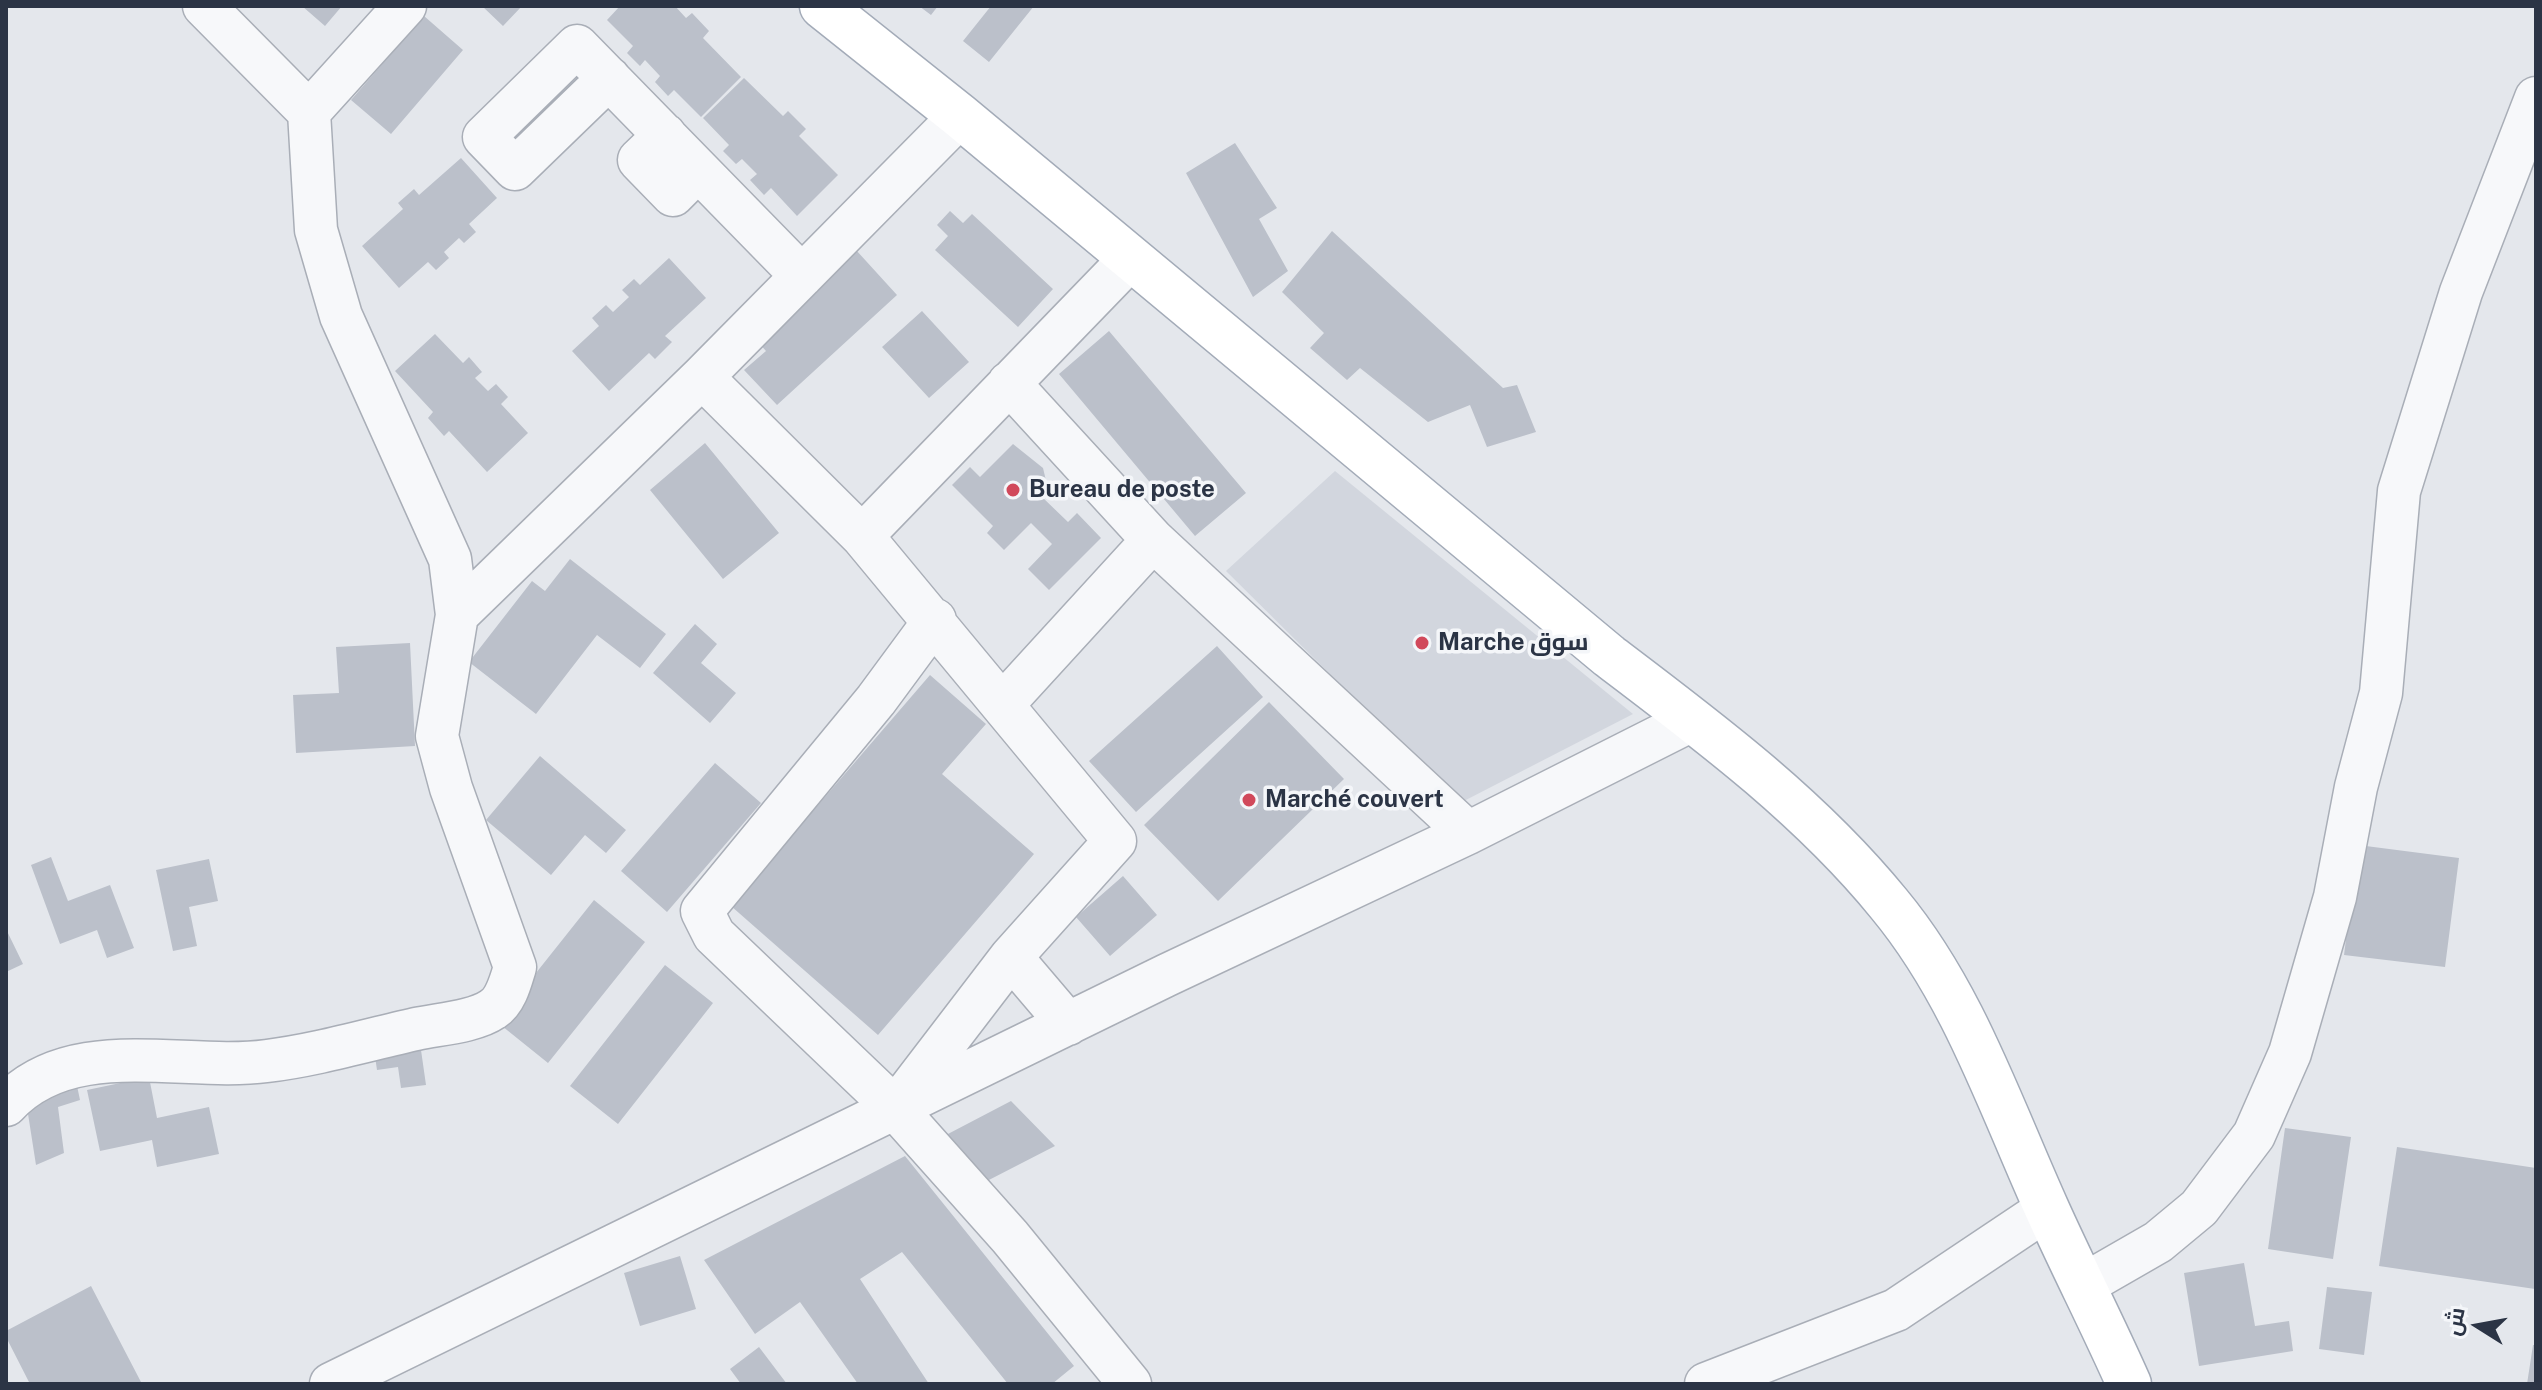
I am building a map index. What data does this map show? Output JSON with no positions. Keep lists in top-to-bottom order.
{
  "places": ["Bureau de poste", "Marche سوق", "Marché couvert"],
  "north": "left"
}
